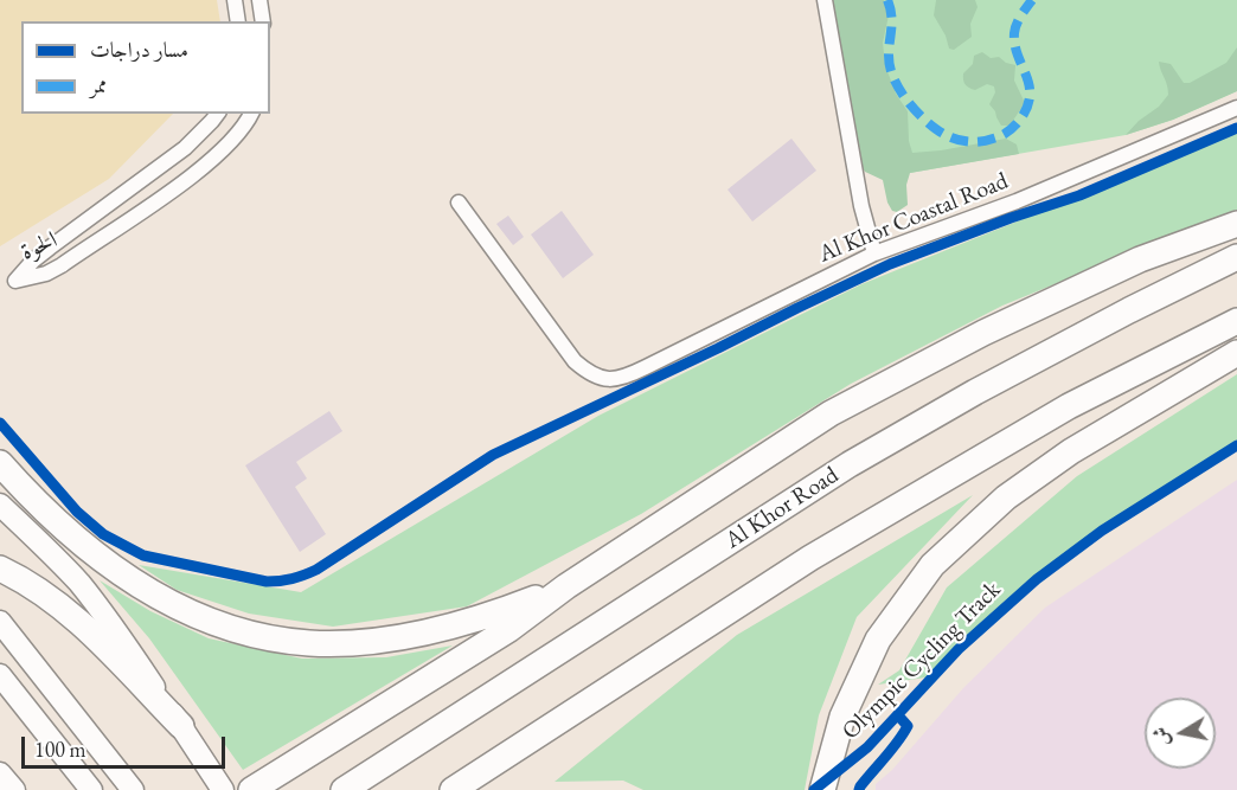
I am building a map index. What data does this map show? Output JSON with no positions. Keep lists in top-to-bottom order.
{
  "streets": {
    "highway": ["Al Khor Road"],
    "street": ["Al Khor Coastal Road", "الحوة"],
    "cycle path": ["Olympic Cycling Track"]
  },
  "legend": ["مسار دراجات", "ممر"],
  "scale_bar": "100 m",
  "north": "left"
}
